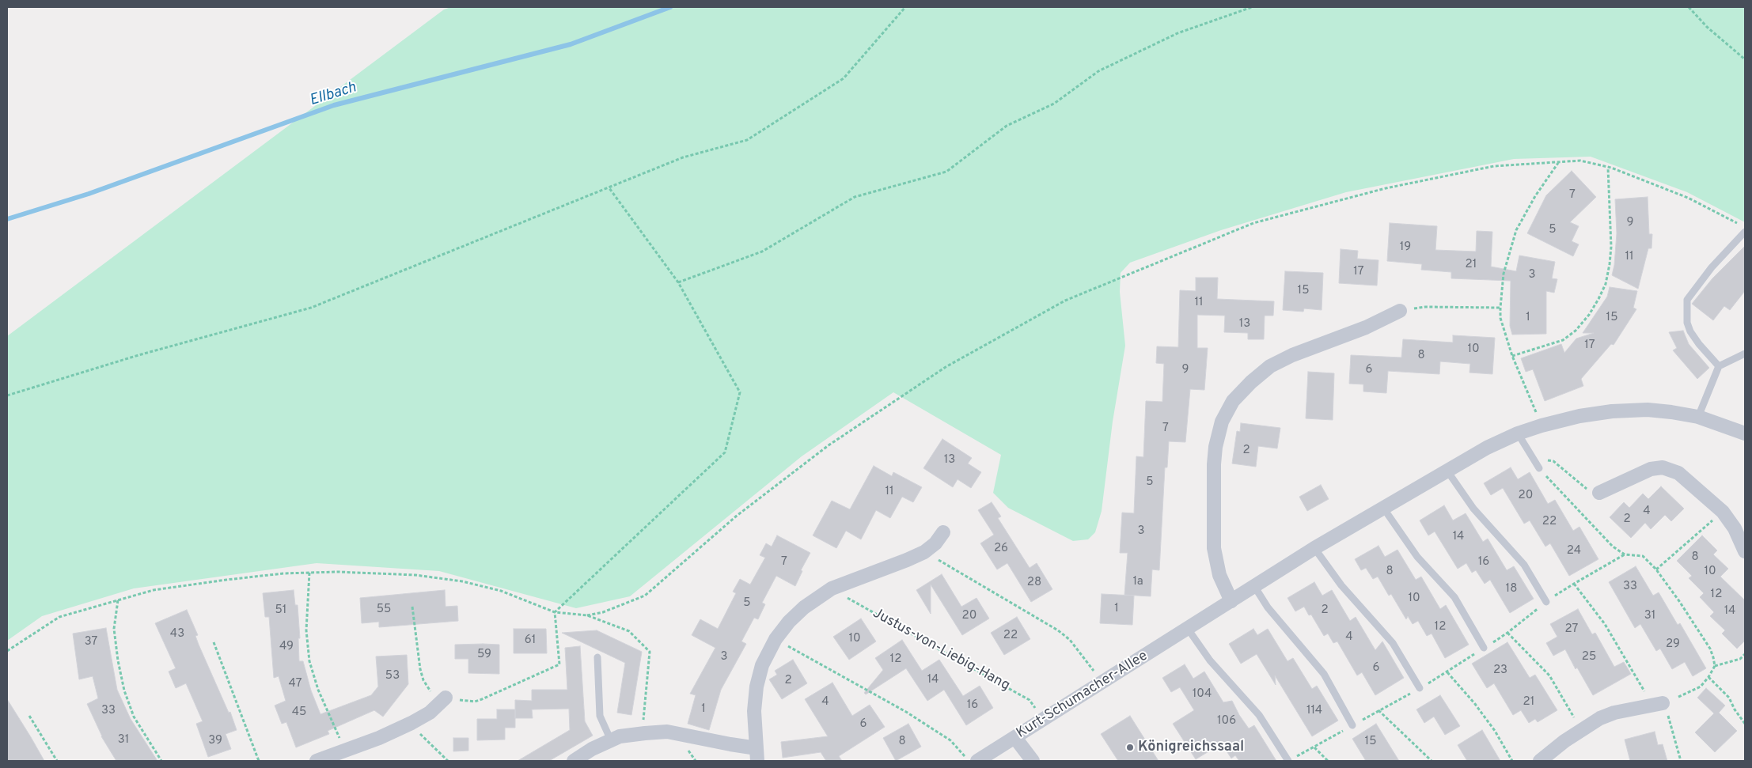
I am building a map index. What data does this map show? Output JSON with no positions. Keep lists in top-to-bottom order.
{
  "streets": {
    "street": ["Kurt-Schumacher-Allee"],
    "path": ["Justus-von-Liebig-Hang"]
  },
  "crossings": [
    ["Justus-von-Liebig-Hang", "Kurt-Schumacher-Allee"]
  ],
  "water": ["Ellbach"],
  "places": ["Königreichssaal"],
  "house_numbers": [
    "7",
    "9",
    "5",
    "19",
    "11",
    "21",
    "17",
    "3",
    "15",
    "11",
    "1",
    "15",
    "13",
    "17",
    "10",
    "8",
    "9",
    "6",
    "7",
    "2",
    "13",
    "5",
    "11",
    "20",
    "4",
    "2",
    "22",
    "3",
    "14",
    "26",
    "24",
    "8",
    "7",
    "16",
    "8",
    "10",
    "1a",
    "28",
    "33",
    "18",
    "12",
    "10",
    "5",
    "1",
    "55",
    "51",
    "2",
    "14",
    "20",
    "31",
    "12",
    "27",
    "43",
    "22",
    "4",
    "10",
    "61",
    "37",
    "29",
    "49",
    "59",
    "3",
    "25",
    "12",
    "6",
    "23",
    "53",
    "14",
    "2",
    "47",
    "104",
    "4",
    "21",
    "16",
    "1",
    "33",
    "114",
    "45",
    "106",
    "6",
    "31",
    "39",
    "8",
    "15"
  ]
}
